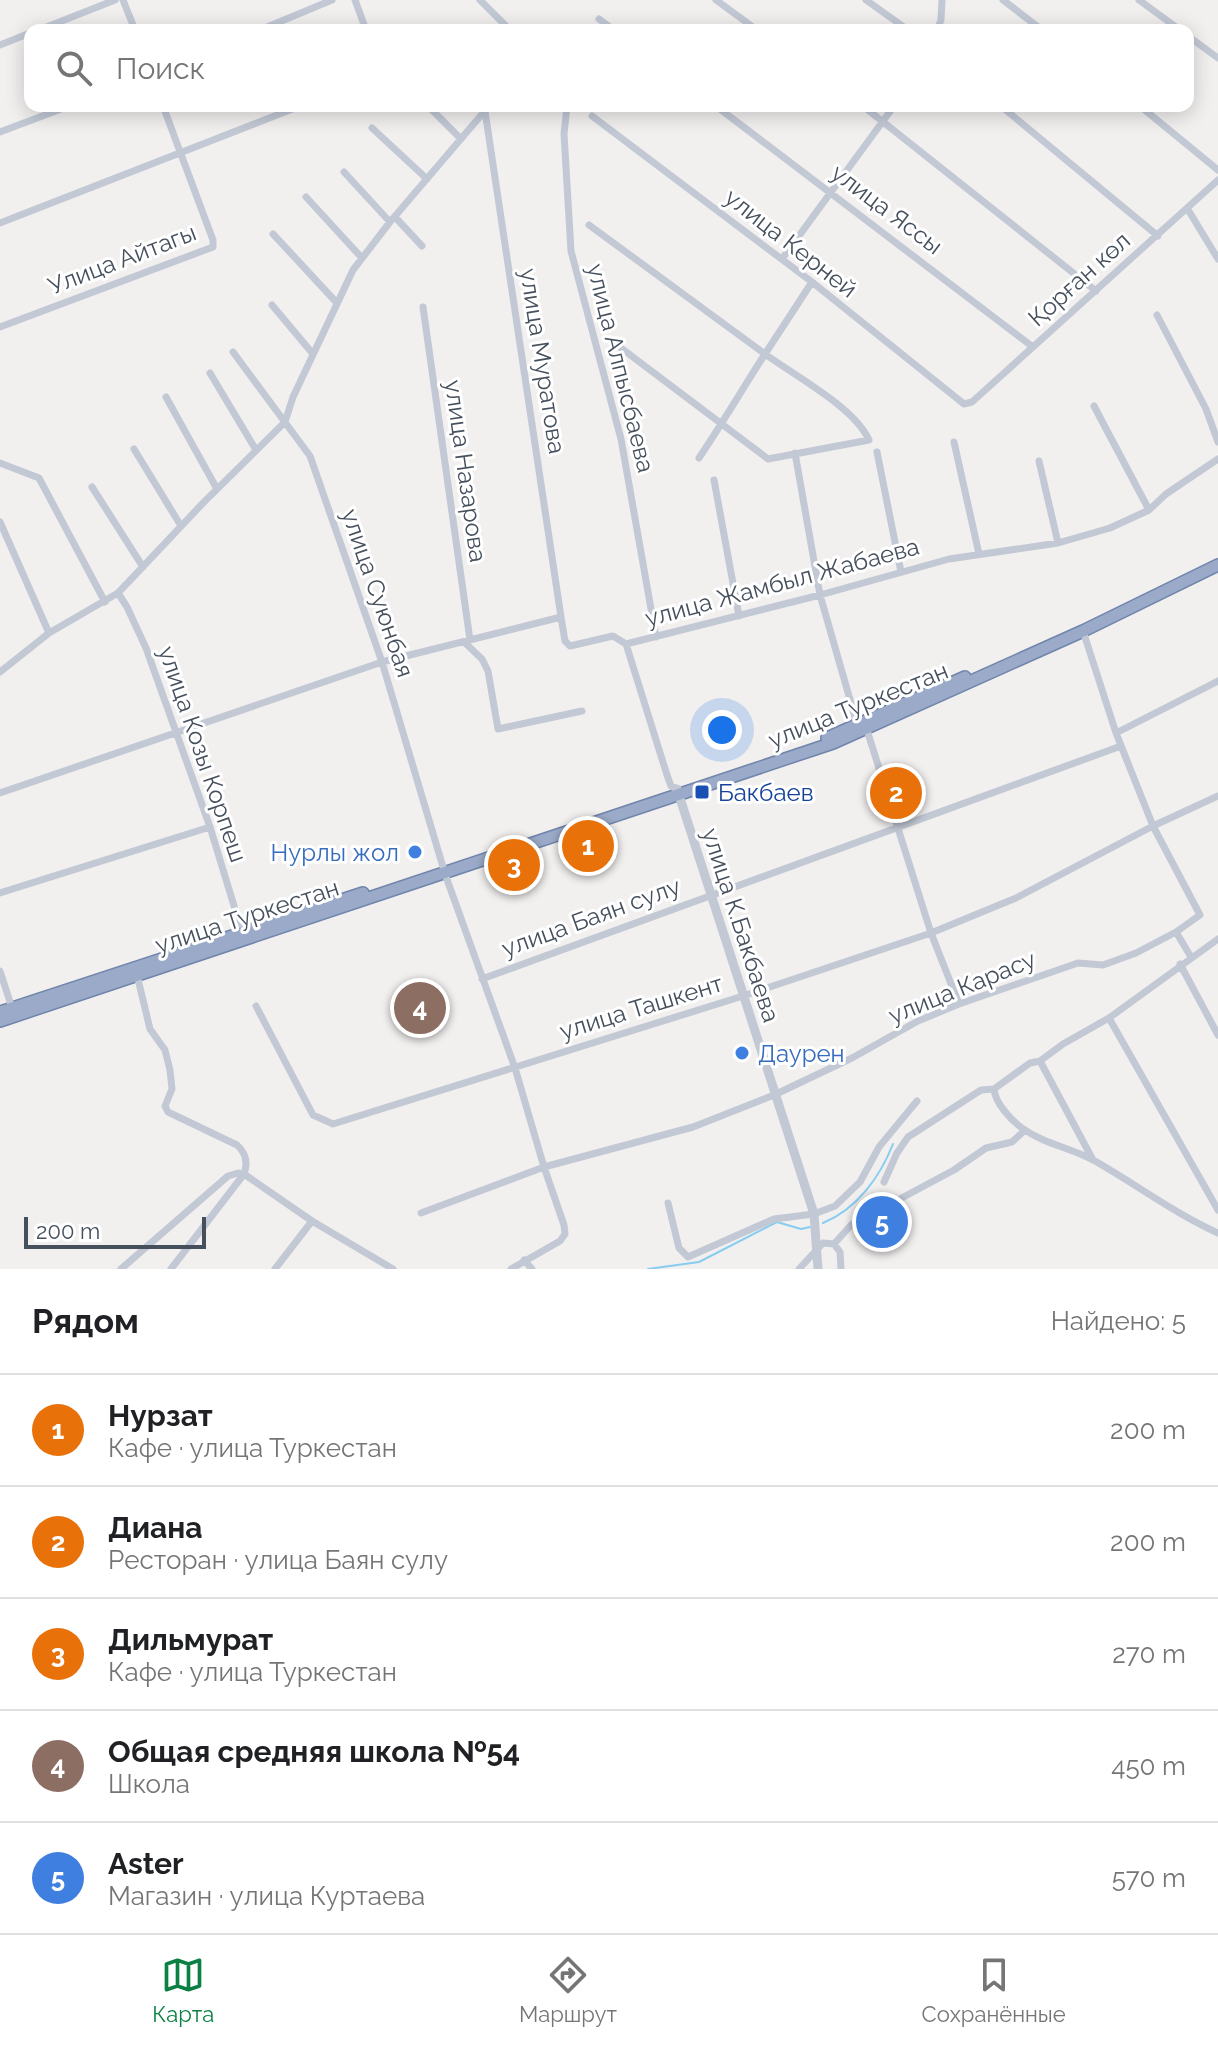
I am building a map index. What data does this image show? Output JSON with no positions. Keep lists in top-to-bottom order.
{
  "streets": {
    "highway": ["улица Туркестан"],
    "street": [
      "улица Яссы",
      "улица Керней",
      "Улица Айтагы",
      "Қорған көл",
      "улица Муратова",
      "улица Алпысбаева",
      "улица Назарова",
      "улица Жамбыл Жабаева",
      "улица Суюнбая",
      "улица Козы Корпеш",
      "улица Баян сулу",
      "улица К.Бакбаева",
      "улица Карасу",
      "улица Ташкент"
    ]
  },
  "crossings": [
    ["улица Яссы", "Қорған көл"],
    ["улица Керней", "Қорған көл"],
    ["улица Муратова", "улица Жамбыл Жабаева"],
    ["улица Алпысбаева", "улица Жамбыл Жабаева"],
    ["улица Жамбыл Жабаева", "улица К.Бакбаева"],
    ["улица Суюнбая", "улица Туркестан"],
    ["улица Суюнбая", "улица Баян сулу"],
    ["улица Суюнбая", "улица Карасу"],
    ["улица Суюнбая", "улица Ташкент"],
    ["улица Туркестан", "улица Козы Корпеш"],
    ["улица Туркестан", "улица К.Бакбаева"],
    ["улица Баян сулу", "улица К.Бакбаева"],
    ["улица К.Бакбаева", "улица Карасу"],
    ["улица К.Бакбаева", "улица Ташкент"],
    ["улица Карасу", "улица Ташкент"]
  ],
  "places": {
    "transit": ["Бакбаев"],
    "other": ["Нурлы жол", "Даурен"]
  },
  "scale_bar": "200 m",
  "page": {
    "search": "Поиск",
    "pins": [
      "2",
      "1",
      "3",
      "4",
      "5"
    ],
    "scale": "200 m",
    "heading": ["Рядом", "Найдено: 5"],
    "list": [
      {
        "mark": "1",
        "name": "Нурзат",
        "note": "Кафе · улица Туркестан",
        "value": "200 m"
      },
      {
        "mark": "2",
        "name": "Диана",
        "note": "Ресторан · улица Баян сулу",
        "value": "200 m"
      },
      {
        "mark": "3",
        "name": "Дильмурат",
        "note": "Кафе · улица Туркестан",
        "value": "270 m"
      },
      {
        "mark": "4",
        "name": "Общая средняя школа №54",
        "note": "Школа",
        "value": "450 m"
      },
      {
        "mark": "5",
        "name": "Aster",
        "note": "Магазин · улица Куртаева",
        "value": "570 m"
      }
    ],
    "nav": ["Карта", "Маршрут", "Сохранённые"]
  }
}
